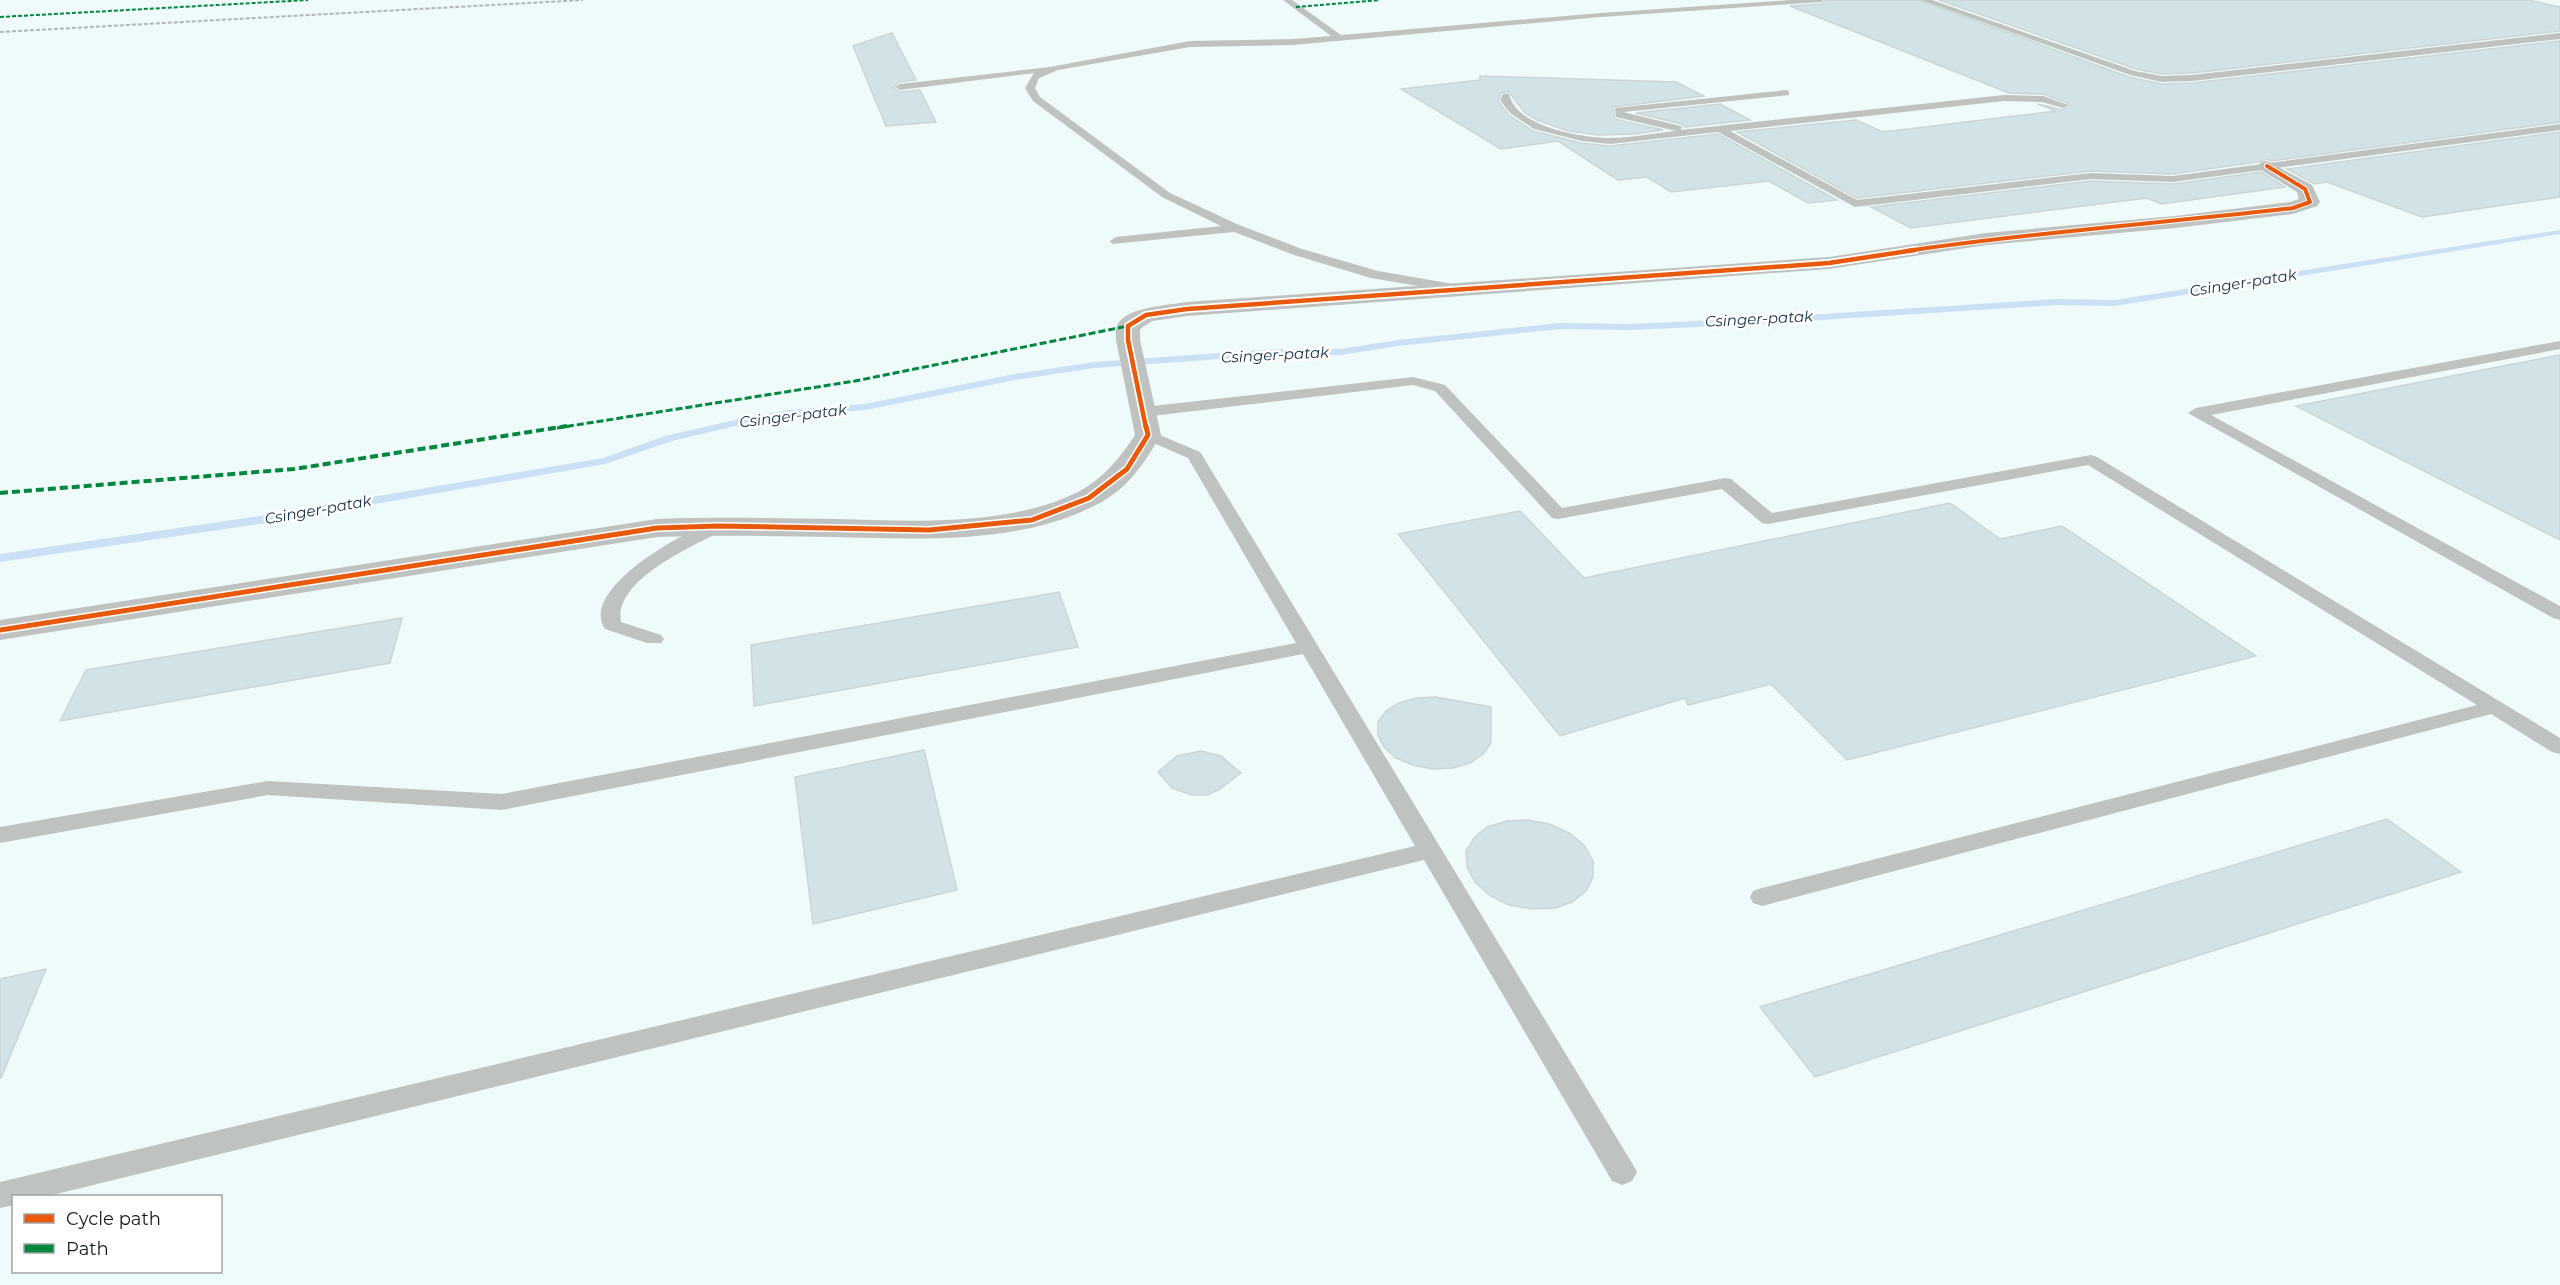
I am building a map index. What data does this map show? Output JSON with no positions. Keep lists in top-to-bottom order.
{
  "water": ["Csinger-patak"],
  "legend": ["Cycle path", "Path"]
}
